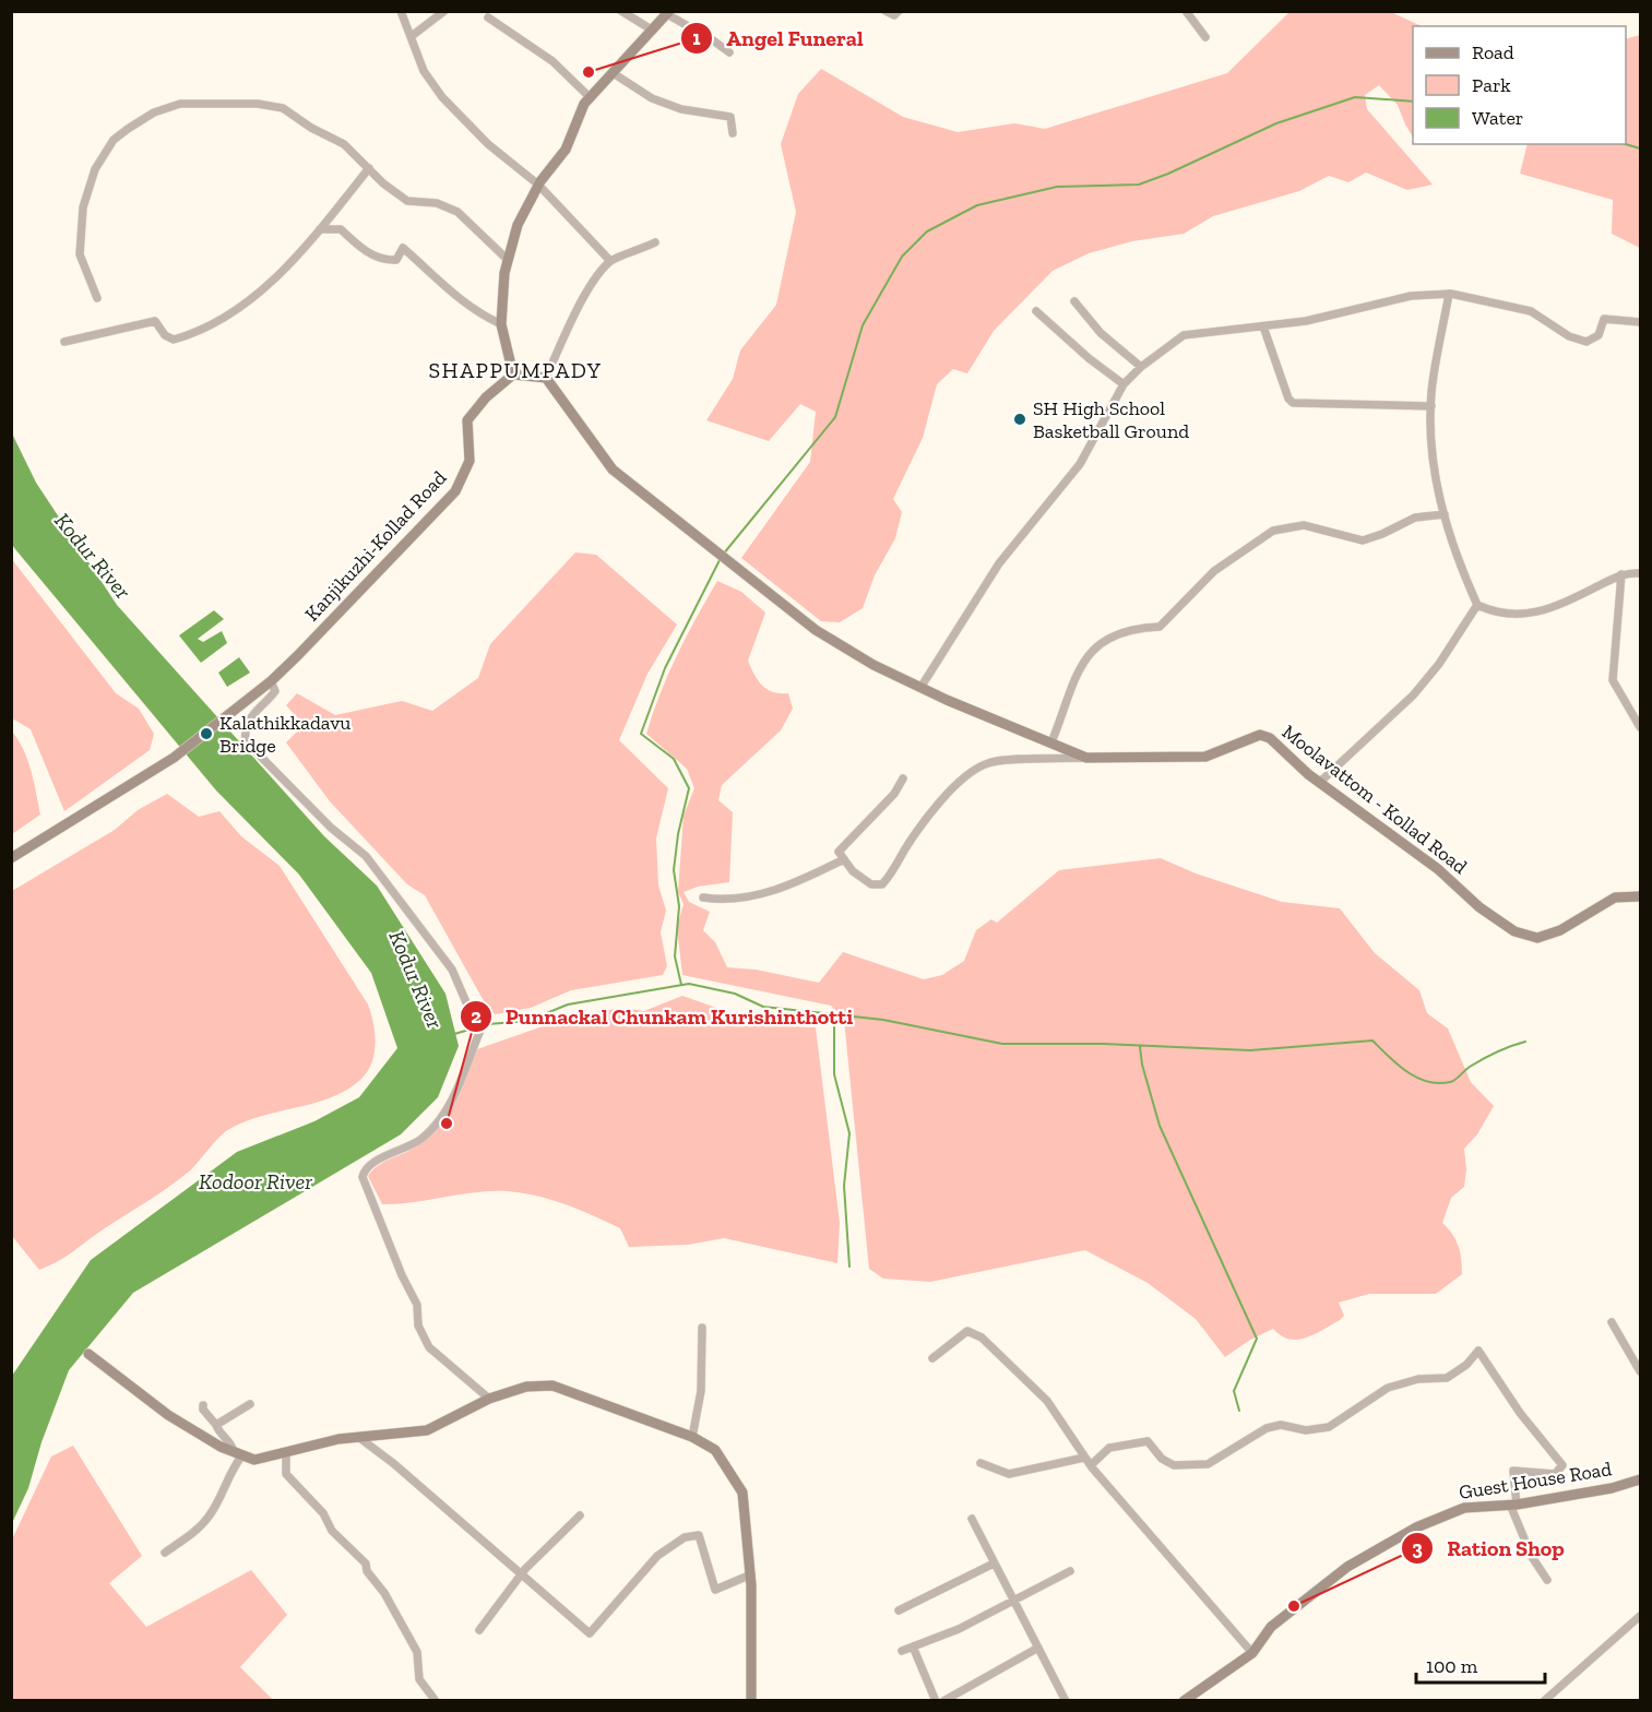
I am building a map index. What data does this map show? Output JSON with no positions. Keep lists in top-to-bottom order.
{
  "streets": {
    "main road": ["Kanjikuzhi-Kollad Road", "Moolavattom - Kollad Road", "Guest House Road"]
  },
  "districts": ["SHAPPUMPADY"],
  "water": ["Kodur River", "Kodoor River"],
  "places": [
    "Angel Funeral",
    "SH High School Basketball Ground",
    "Kalathikkadavu Bridge",
    "Punnackal Chunkam Kurishinthotti",
    "Ration Shop"
  ],
  "legend": ["Road", "Park", "Water"],
  "scale_bar": "100 m"
}
